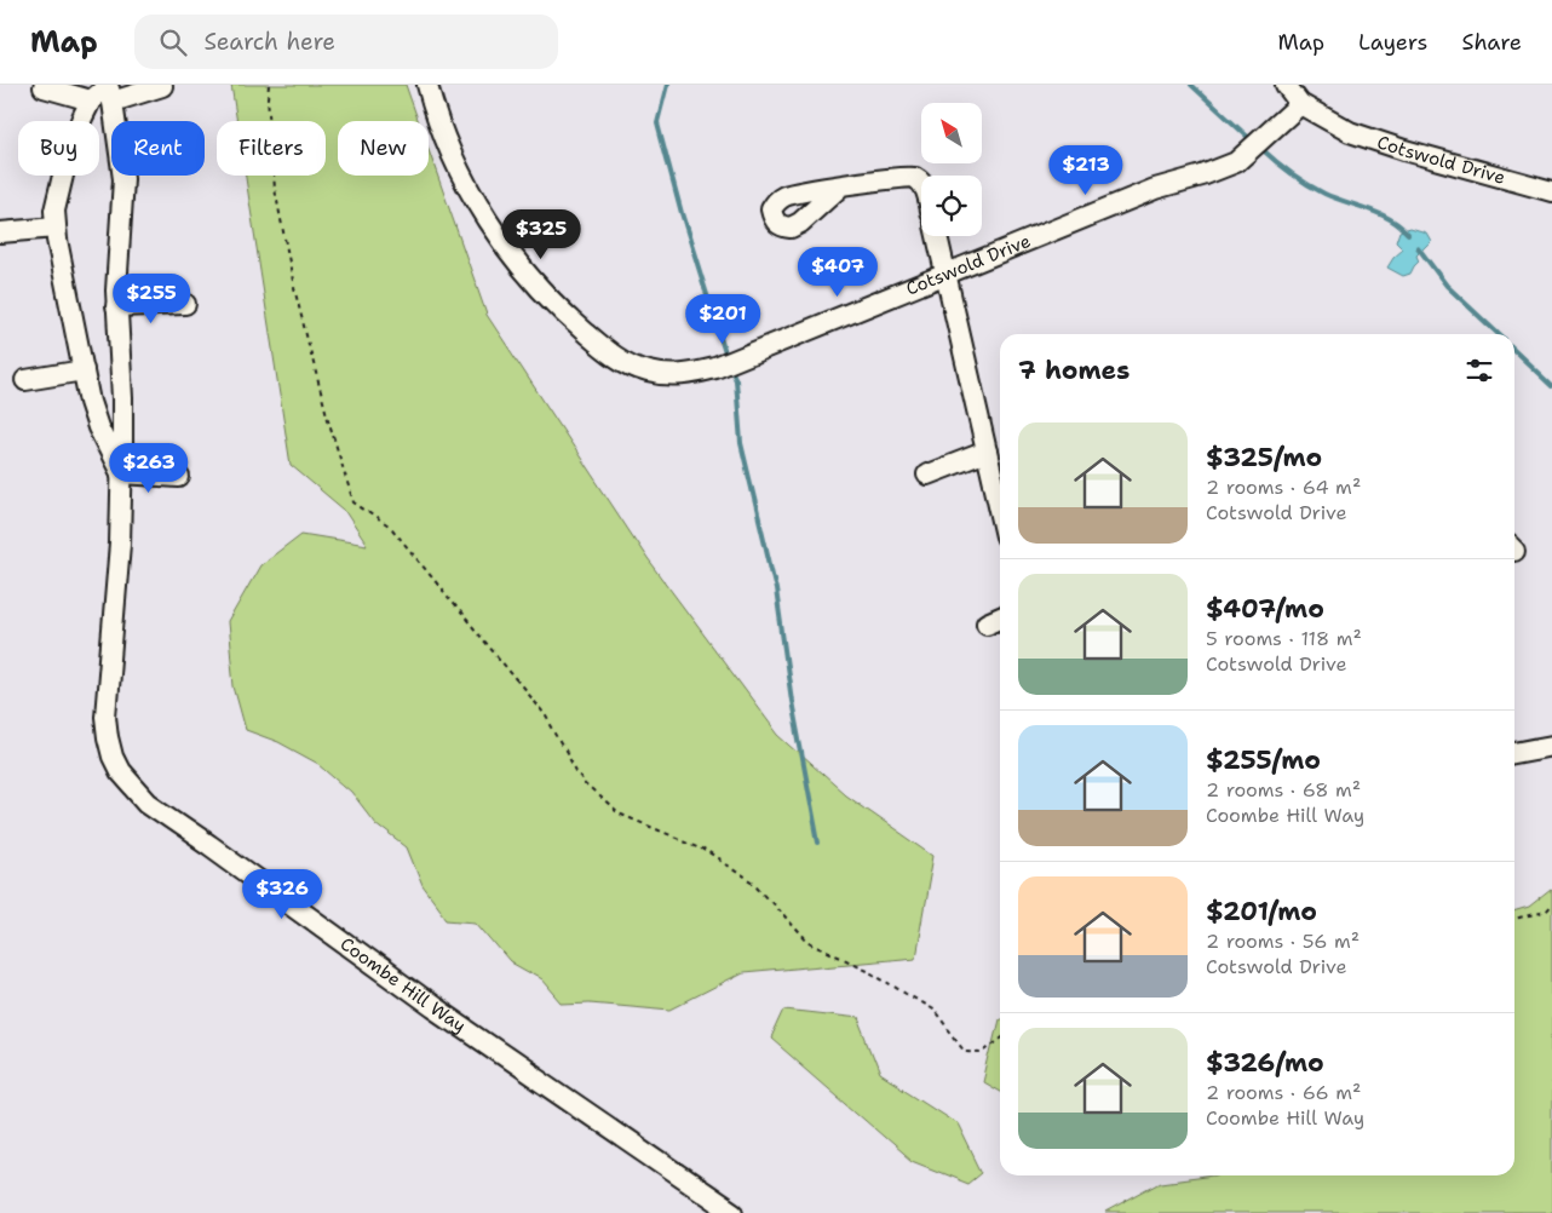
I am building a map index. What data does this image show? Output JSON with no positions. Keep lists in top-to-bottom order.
{
  "streets": {
    "street": ["Cotswold Drive", "Coombe Hill Way"]
  },
  "north": "top left",
  "page": {
    "header": "Map",
    "search": "Search here",
    "nav": ["Map", "Layers", "Share"],
    "chip": [
      "Buy",
      "Rent",
      "Filters",
      "New"
    ],
    "price": [
      "$213",
      "$325",
      "$407",
      "$255",
      "$201",
      "$263",
      "$326"
    ],
    "heading": "7 homes",
    "list": [
      {
        "name": "$325/mo",
        "note": "2 rooms · 64 m² · Cotswold Drive"
      },
      {
        "name": "$407/mo",
        "note": "5 rooms · 118 m² · Cotswold Drive"
      },
      {
        "name": "$255/mo",
        "note": "2 rooms · 68 m² · Coombe Hill Way"
      },
      {
        "name": "$201/mo",
        "note": "2 rooms · 56 m² · Cotswold Drive"
      },
      {
        "name": "$326/mo",
        "note": "2 rooms · 66 m² · Coombe Hill Way"
      }
    ]
  }
}
